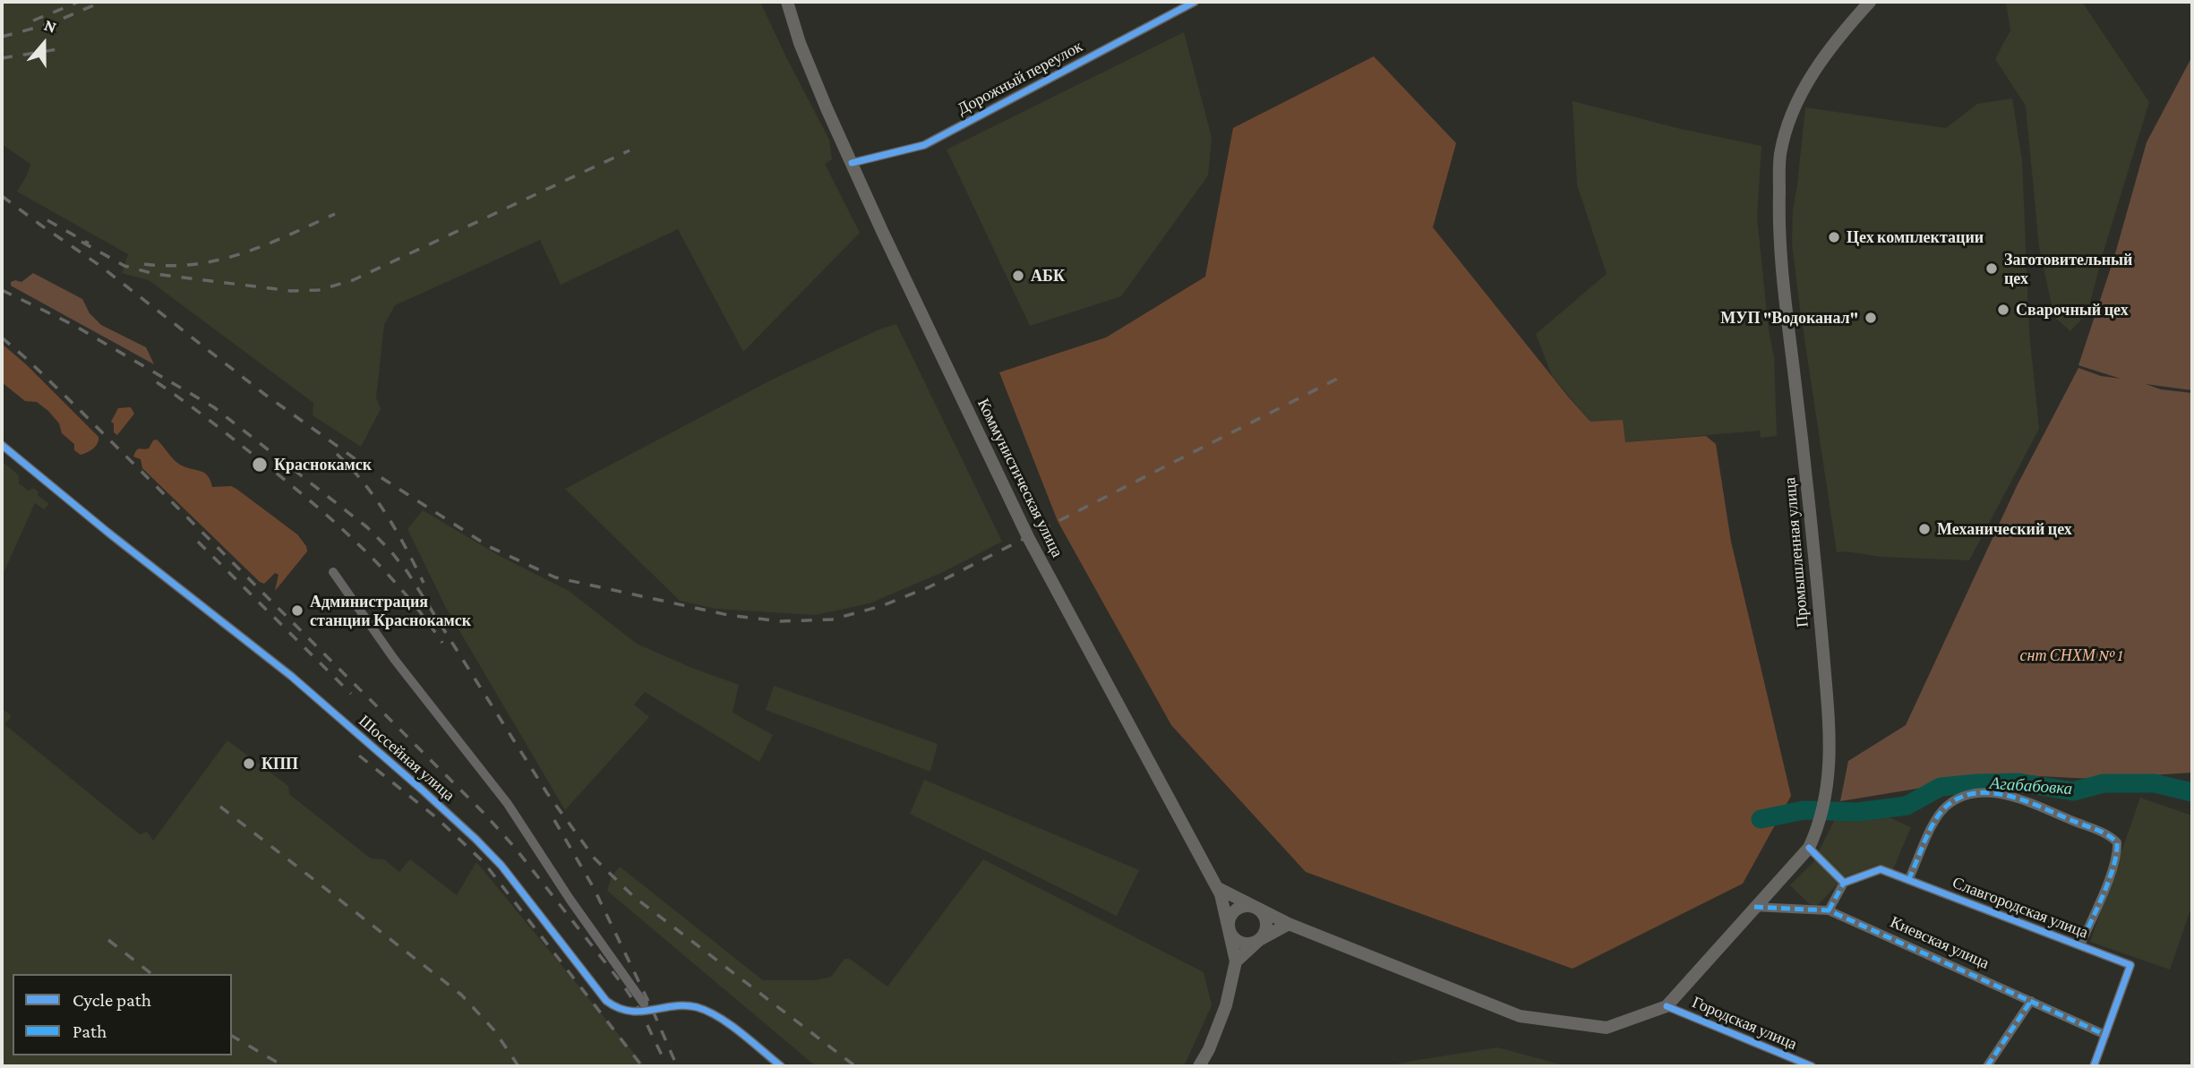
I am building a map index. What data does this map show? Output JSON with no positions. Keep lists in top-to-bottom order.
{
  "streets": {
    "main road": ["Коммунистическая улица", "Промышленная улица"],
    "street": [
      "Дорожный переулок",
      "Шоссейная улица",
      "Славгородская улица",
      "Киевская улица",
      "Городская улица"
    ]
  },
  "crossings": [
    ["Дорожный переулок", "Коммунистическая улица"],
    ["Промышленная улица", "Киевская улица"],
    ["Промышленная улица", "Городская улица"],
    ["Славгородская улица", "Киевская улица"]
  ],
  "water": ["Агабабовка"],
  "parks": ["снт СНХМ № 1"],
  "places": [
    "Цех комплектации",
    "Заготовительный цех",
    "АБК",
    "Сварочный цех",
    "МУП \"Водоканал\"",
    "Краснокамск",
    "Механический цех",
    "Администрация станции Краснокамск",
    "КПП"
  ],
  "legend": ["Cycle path", "Path"],
  "north": "top"
}
